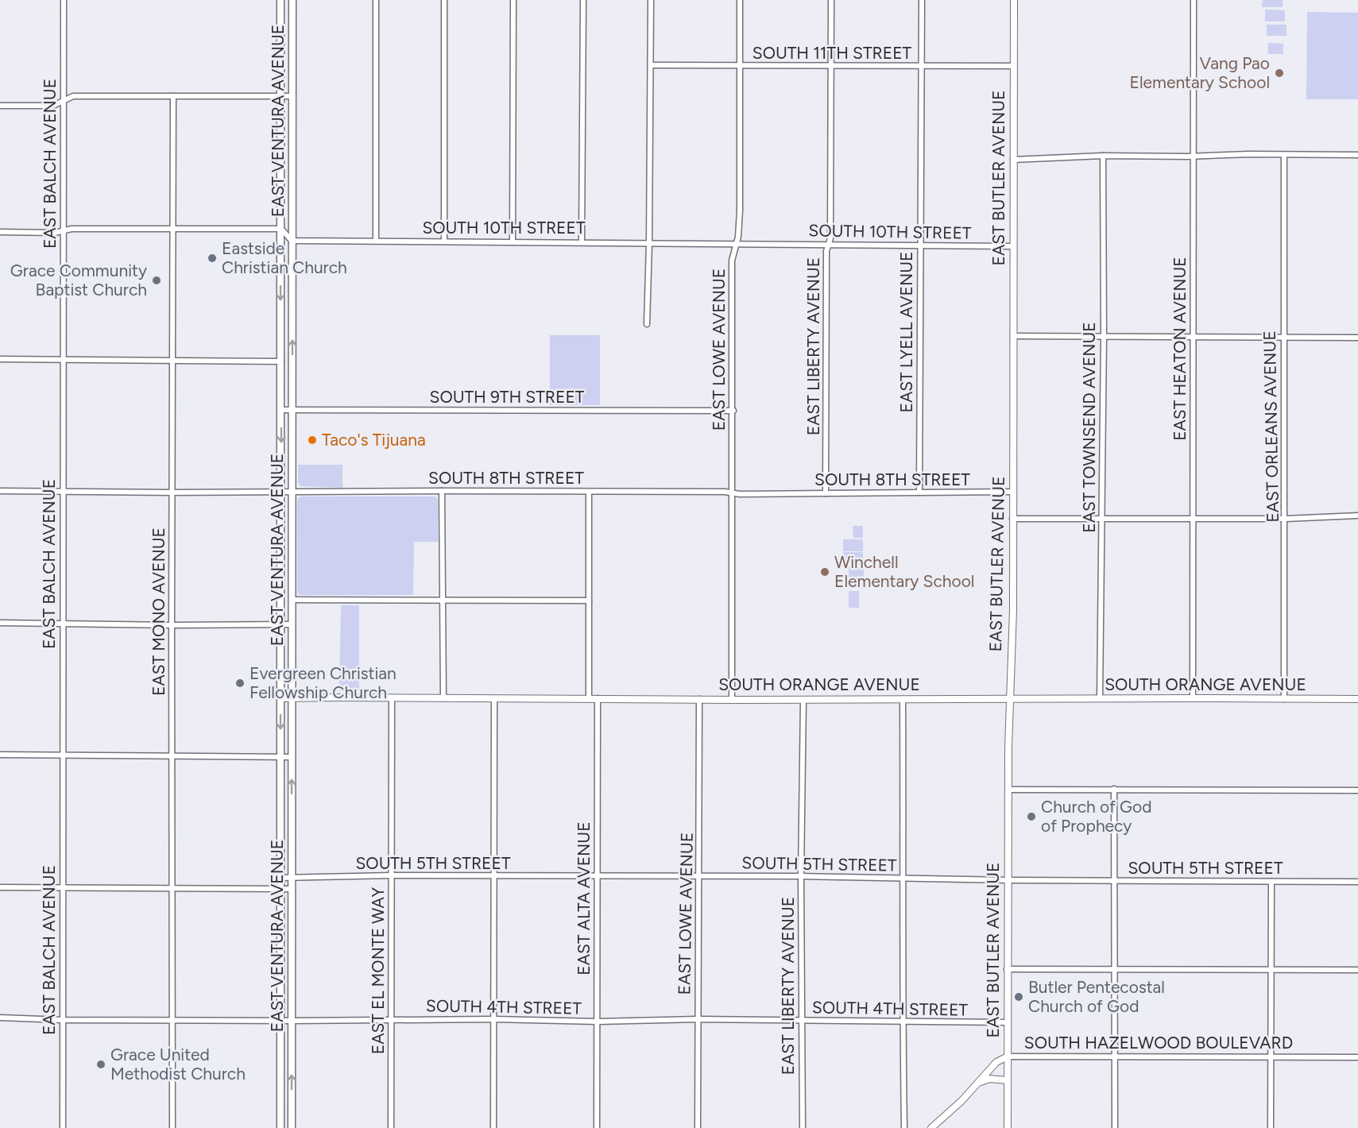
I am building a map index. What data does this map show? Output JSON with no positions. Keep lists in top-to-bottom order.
{
  "streets": {
    "main road": ["EAST VENTURA AVENUE"],
    "street": [
      "SOUTH 11TH STREET",
      "EAST BALCH AVENUE",
      "EAST BUTLER AVENUE",
      "SOUTH 10TH STREET",
      "EAST LYELL AVENUE",
      "EAST LIBERTY AVENUE",
      "EAST HEATON AVENUE",
      "EAST LOWE AVENUE",
      "SOUTH 9TH STREET",
      "EAST ORLEANS AVENUE",
      "EAST TOWNSEND AVENUE",
      "SOUTH 8TH STREET",
      "EAST MONO AVENUE",
      "SOUTH ORANGE AVENUE",
      "SOUTH 5TH STREET",
      "EAST ALTA AVENUE",
      "EAST EL MONTE WAY",
      "SOUTH 4TH STREET",
      "SOUTH HAZELWOOD BOULEVARD"
    ]
  },
  "crossings": [
    ["SOUTH 11TH STREET", "EAST BUTLER AVENUE"],
    ["SOUTH 11TH STREET", "EAST LYELL AVENUE"],
    ["SOUTH 11TH STREET", "EAST LIBERTY AVENUE"],
    ["SOUTH 11TH STREET", "EAST LOWE AVENUE"],
    ["EAST VENTURA AVENUE", "SOUTH 10TH STREET"],
    ["EAST VENTURA AVENUE", "SOUTH 9TH STREET"],
    ["EAST VENTURA AVENUE", "SOUTH 8TH STREET"],
    ["EAST VENTURA AVENUE", "SOUTH ORANGE AVENUE"],
    ["EAST VENTURA AVENUE", "SOUTH 5TH STREET"],
    ["EAST VENTURA AVENUE", "SOUTH 4TH STREET"],
    ["EAST BALCH AVENUE", "SOUTH 8TH STREET"],
    ["EAST BALCH AVENUE", "SOUTH 4TH STREET"],
    ["EAST BUTLER AVENUE", "SOUTH 10TH STREET"],
    ["EAST BUTLER AVENUE", "SOUTH 8TH STREET"],
    ["EAST BUTLER AVENUE", "SOUTH ORANGE AVENUE"],
    ["EAST BUTLER AVENUE", "SOUTH 5TH STREET"],
    ["EAST BUTLER AVENUE", "SOUTH 4TH STREET"],
    ["EAST BUTLER AVENUE", "SOUTH HAZELWOOD BOULEVARD"],
    ["SOUTH 10TH STREET", "EAST LYELL AVENUE"],
    ["SOUTH 10TH STREET", "EAST LIBERTY AVENUE"],
    ["SOUTH 10TH STREET", "EAST LOWE AVENUE"],
    ["EAST LYELL AVENUE", "SOUTH 8TH STREET"],
    ["EAST LIBERTY AVENUE", "SOUTH 8TH STREET"],
    ["EAST LIBERTY AVENUE", "SOUTH ORANGE AVENUE"],
    ["EAST LIBERTY AVENUE", "SOUTH 5TH STREET"],
    ["EAST LIBERTY AVENUE", "SOUTH 4TH STREET"],
    ["EAST HEATON AVENUE", "SOUTH ORANGE AVENUE"],
    ["EAST LOWE AVENUE", "SOUTH 9TH STREET"],
    ["EAST LOWE AVENUE", "SOUTH 8TH STREET"],
    ["EAST LOWE AVENUE", "SOUTH ORANGE AVENUE"],
    ["EAST LOWE AVENUE", "SOUTH 5TH STREET"],
    ["EAST LOWE AVENUE", "SOUTH 4TH STREET"],
    ["EAST ORLEANS AVENUE", "SOUTH ORANGE AVENUE"],
    ["EAST TOWNSEND AVENUE", "SOUTH ORANGE AVENUE"],
    ["SOUTH 8TH STREET", "EAST MONO AVENUE"],
    ["EAST MONO AVENUE", "SOUTH 4TH STREET"],
    ["SOUTH ORANGE AVENUE", "EAST ALTA AVENUE"],
    ["SOUTH ORANGE AVENUE", "EAST EL MONTE WAY"],
    ["SOUTH 5TH STREET", "EAST ALTA AVENUE"],
    ["SOUTH 5TH STREET", "EAST EL MONTE WAY"],
    ["EAST ALTA AVENUE", "SOUTH 4TH STREET"],
    ["EAST EL MONTE WAY", "SOUTH 4TH STREET"]
  ],
  "places": [
    "Vang Pao Elementary School",
    "Eastside Christian Church",
    "Grace Community Baptist Church",
    "Taco's Tijuana",
    "Winchell Elementary School",
    "Evergreen Christian Fellowship Church",
    "Church of God of Prophecy",
    "Butler Pentecostal Church of God",
    "Grace United Methodist Church"
  ]
}
